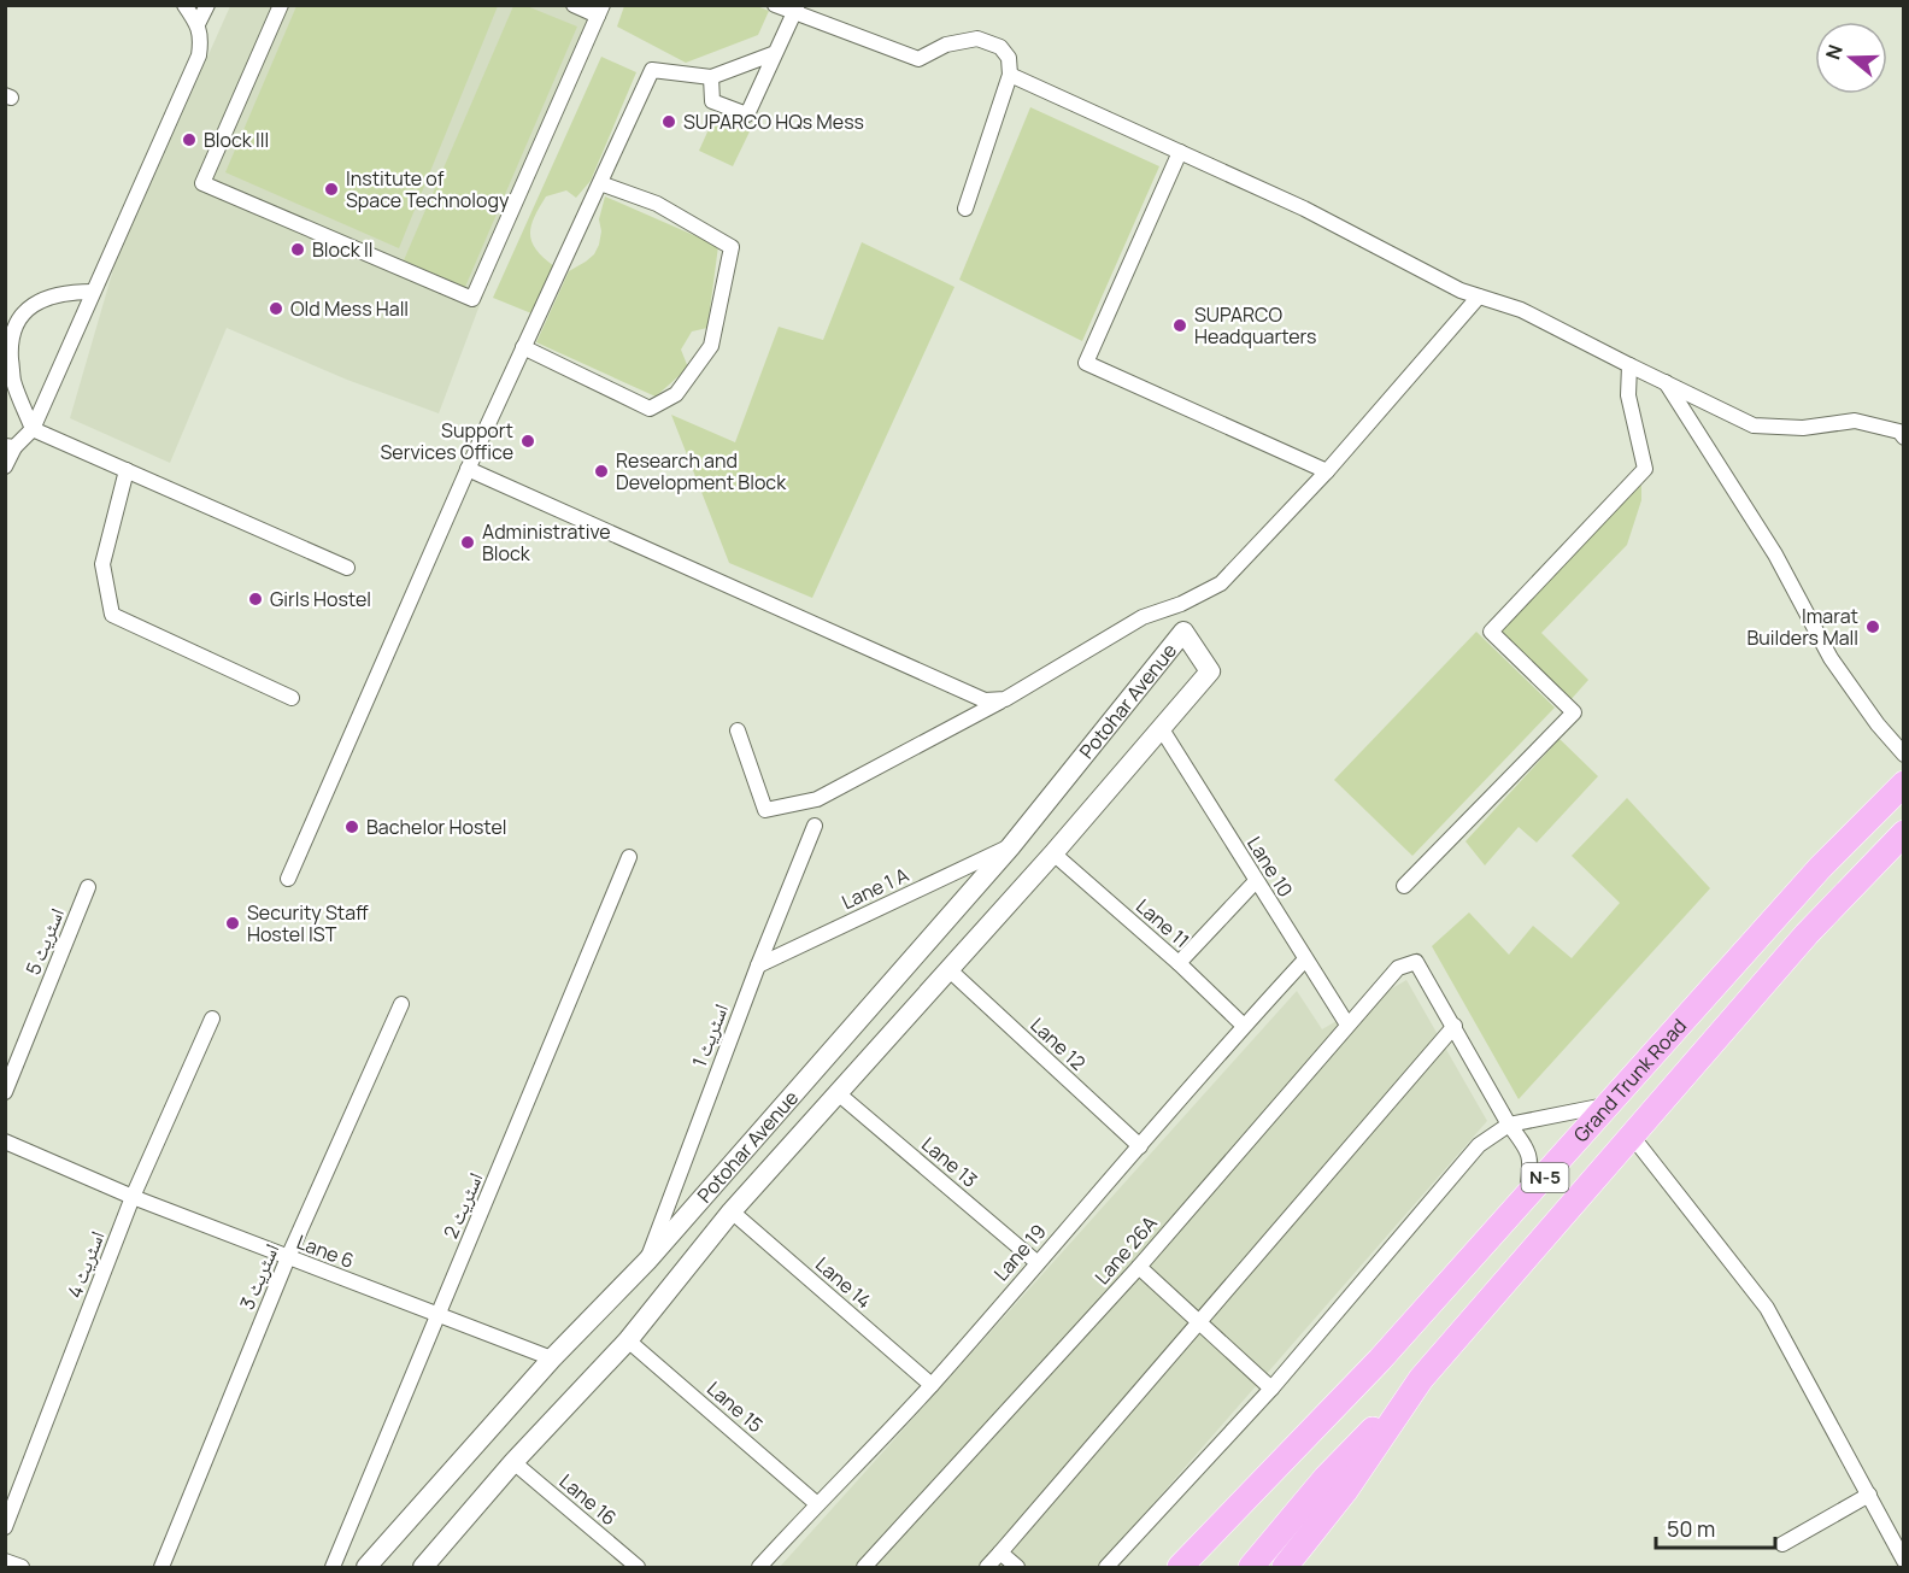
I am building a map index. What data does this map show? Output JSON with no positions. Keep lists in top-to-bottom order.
{
  "streets": {
    "highway": ["Grand Trunk Road", "N-5"],
    "street": [
      "Potohar Avenue",
      "Lane 10",
      "Lane 1 A",
      "Lane 11",
      "اسٹریٹ 5",
      "اسٹریٹ 1",
      "Lane 12",
      "Lane 13",
      "اسٹریٹ 2",
      "Lane 26A",
      "Lane 6",
      "Lane 19",
      "اسٹریٹ 4",
      "اسٹریٹ 3",
      "Lane 14",
      "Lane 15",
      "Lane 16"
    ]
  },
  "crossings": [
    ["Potohar Avenue", "Lane 10"],
    ["Potohar Avenue", "Lane 1 A"],
    ["Potohar Avenue", "Lane 11"],
    ["Potohar Avenue", "اسٹریٹ 1"],
    ["Potohar Avenue", "Lane 12"],
    ["Potohar Avenue", "Lane 13"],
    ["Potohar Avenue", "Lane 6"],
    ["Potohar Avenue", "Lane 14"],
    ["Potohar Avenue", "Lane 15"],
    ["Potohar Avenue", "Lane 16"],
    ["Lane 10", "Lane 26A"],
    ["Lane 10", "Lane 19"],
    ["Lane 1 A", "اسٹریٹ 1"],
    ["Lane 11", "Lane 19"],
    ["Lane 12", "Lane 19"],
    ["Lane 13", "Lane 19"],
    ["اسٹریٹ 2", "Lane 6"],
    ["Lane 6", "اسٹریٹ 4"],
    ["Lane 6", "اسٹریٹ 3"],
    ["Lane 19", "Lane 14"],
    ["Lane 19", "Lane 15"]
  ],
  "places": [
    "SUPARCO HQs Mess",
    "Block III",
    "Institute of Space Technology",
    "Block II",
    "Old Mess Hall",
    "SUPARCO Headquarters",
    "Support Services Office",
    "Research and Development Block",
    "Administrative Block",
    "Girls Hostel",
    "Imarat Builders Mall",
    "Bachelor Hostel",
    "Security Staff Hostel IST"
  ],
  "scale_bar": "50 m",
  "north": "left"
}
